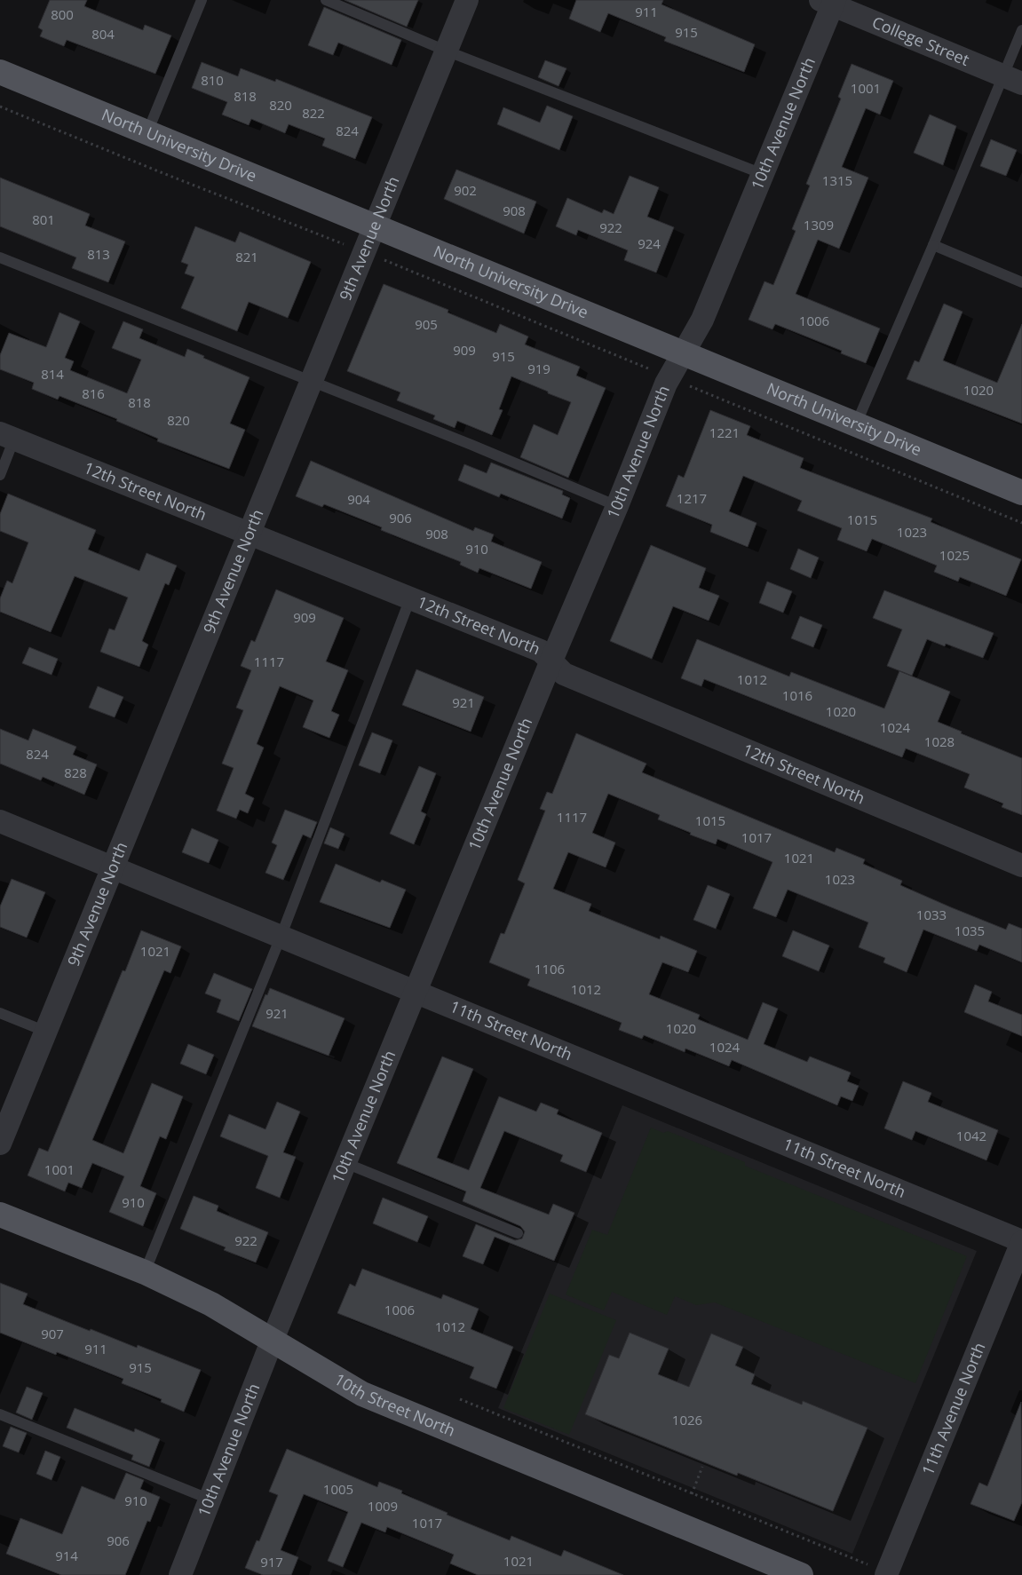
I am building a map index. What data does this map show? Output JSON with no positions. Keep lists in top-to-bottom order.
{
  "streets": {
    "main road": ["North University Drive", "10th Street North"],
    "street": [
      "College Street",
      "10th Avenue North",
      "9th Avenue North",
      "12th Street North",
      "11th Street North",
      "11th Avenue North"
    ]
  },
  "crossings": [
    ["College Street", "10th Avenue North"],
    ["10th Avenue North", "North University Drive"],
    ["10th Avenue North", "12th Street North"],
    ["10th Avenue North", "11th Street North"],
    ["10th Avenue North", "10th Street North"],
    ["North University Drive", "9th Avenue North"],
    ["9th Avenue North", "12th Street North"],
    ["9th Avenue North", "11th Street North"],
    ["11th Street North", "11th Avenue North"]
  ],
  "house_numbers": [
    "911",
    "800",
    "915",
    "804",
    "810",
    "1001",
    "818",
    "820",
    "822",
    "824",
    "1315",
    "902",
    "908",
    "801",
    "1309",
    "922",
    "924",
    "813",
    "821",
    "1006",
    "905",
    "909",
    "915",
    "919",
    "814",
    "1020",
    "816",
    "818",
    "820",
    "1221",
    "1217",
    "904",
    "906",
    "1015",
    "1023",
    "908",
    "910",
    "1025",
    "909",
    "1117",
    "1012",
    "1016",
    "921",
    "1020",
    "1024",
    "1028",
    "824",
    "828",
    "1117",
    "1015",
    "1017",
    "1021",
    "1023",
    "1033",
    "1035",
    "1021",
    "1106",
    "1012",
    "921",
    "1020",
    "1024",
    "1042",
    "1001",
    "910",
    "922",
    "1006",
    "1012",
    "907",
    "911",
    "915",
    "1026",
    "1005",
    "910",
    "1009",
    "1017",
    "906",
    "914",
    "1021",
    "917"
  ]
}
